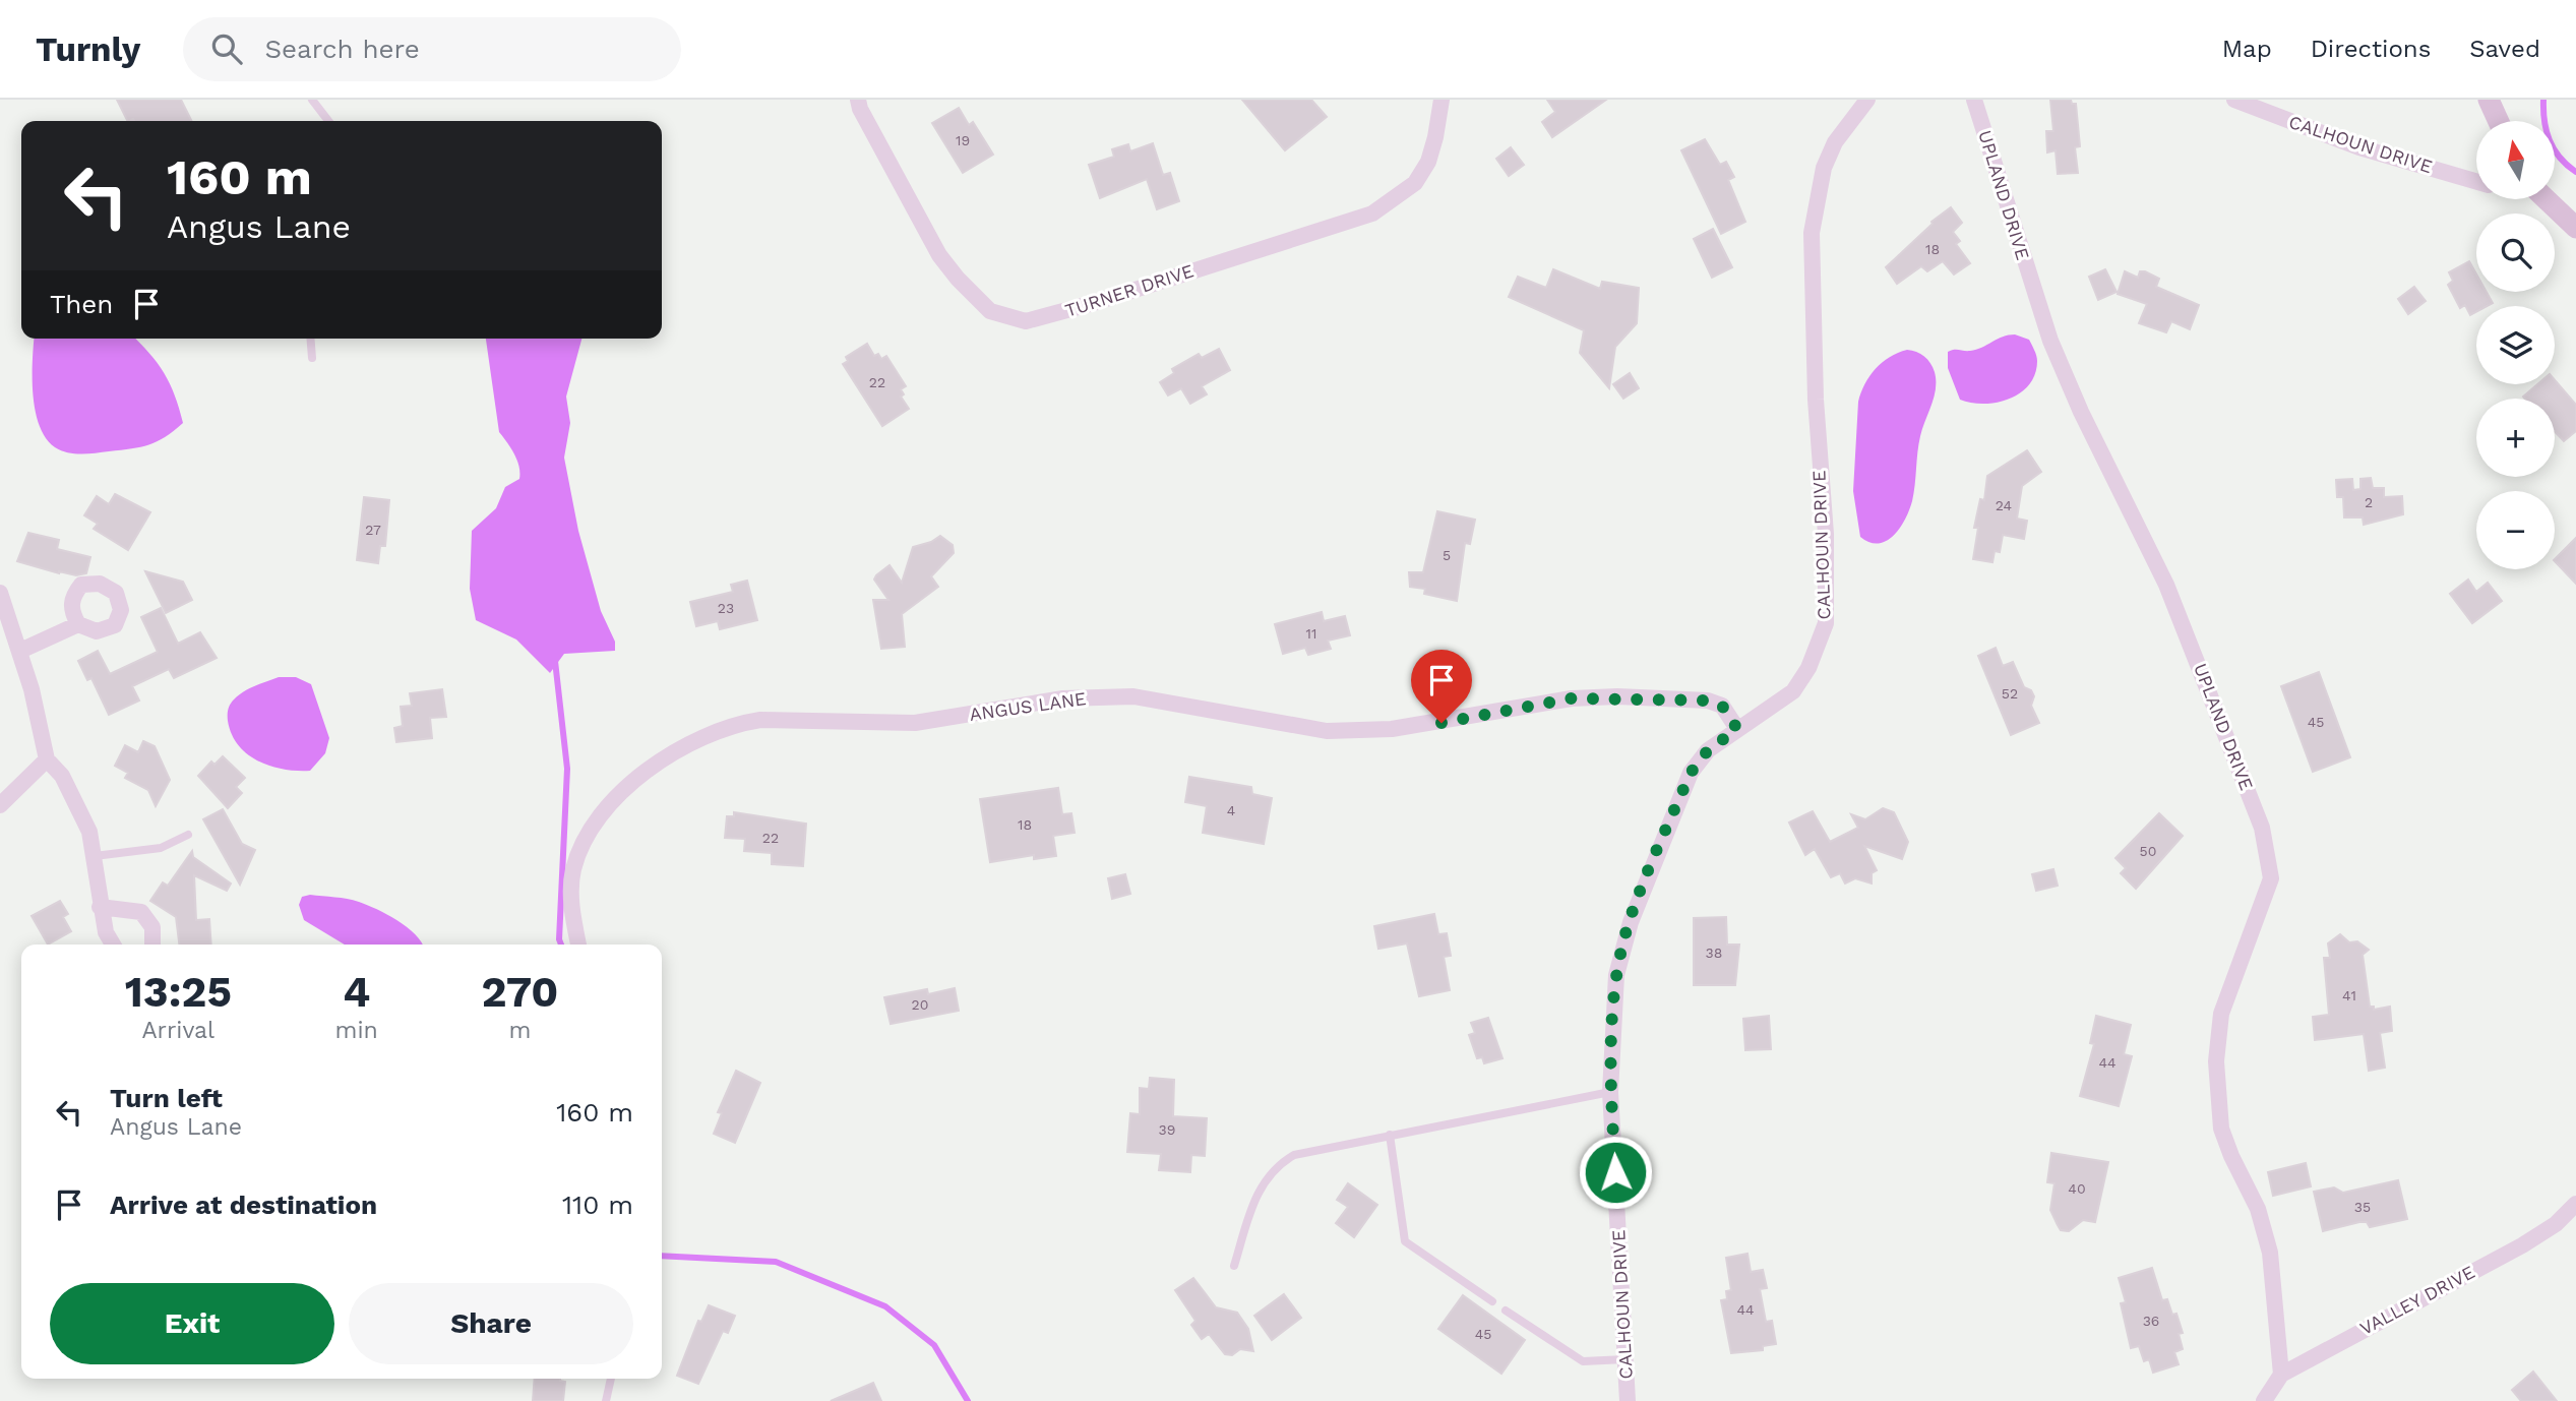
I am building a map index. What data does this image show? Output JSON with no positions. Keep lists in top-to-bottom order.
{
  "streets": {
    "street": [
      "CALHOUN DRIVE",
      "UPLAND DRIVE",
      "TURNER DRIVE",
      "ANGUS LANE",
      "VALLEY DRIVE"
    ]
  },
  "crossings": [
    ["CALHOUN DRIVE", "ANGUS LANE"],
    ["UPLAND DRIVE", "VALLEY DRIVE"]
  ],
  "house_numbers": [
    "19",
    "18",
    "22",
    "2",
    "24",
    "27",
    "5",
    "23",
    "11",
    "52",
    "45",
    "4",
    "18",
    "22",
    "50",
    "38",
    "41",
    "20",
    "44",
    "39",
    "40",
    "35",
    "44",
    "36",
    "45"
  ],
  "north": "top",
  "page": {
    "header": "Turnly",
    "search": "Search here",
    "nav": ["Map", "Directions", "Saved"],
    "map_buttons": ["+", "−"],
    "turn": ["160 m", "Angus Lane"],
    "then": "Then",
    "eta": [
      "13:25",
      "Arrival",
      "4",
      "min",
      "270",
      "m"
    ],
    "list": [
      {
        "name": "Turn left",
        "note": "Angus Lane",
        "value": "160 m"
      },
      {
        "name": "Arrive at destination",
        "value": "110 m"
      }
    ],
    "buttons": ["Exit", "Share"]
  }
}
